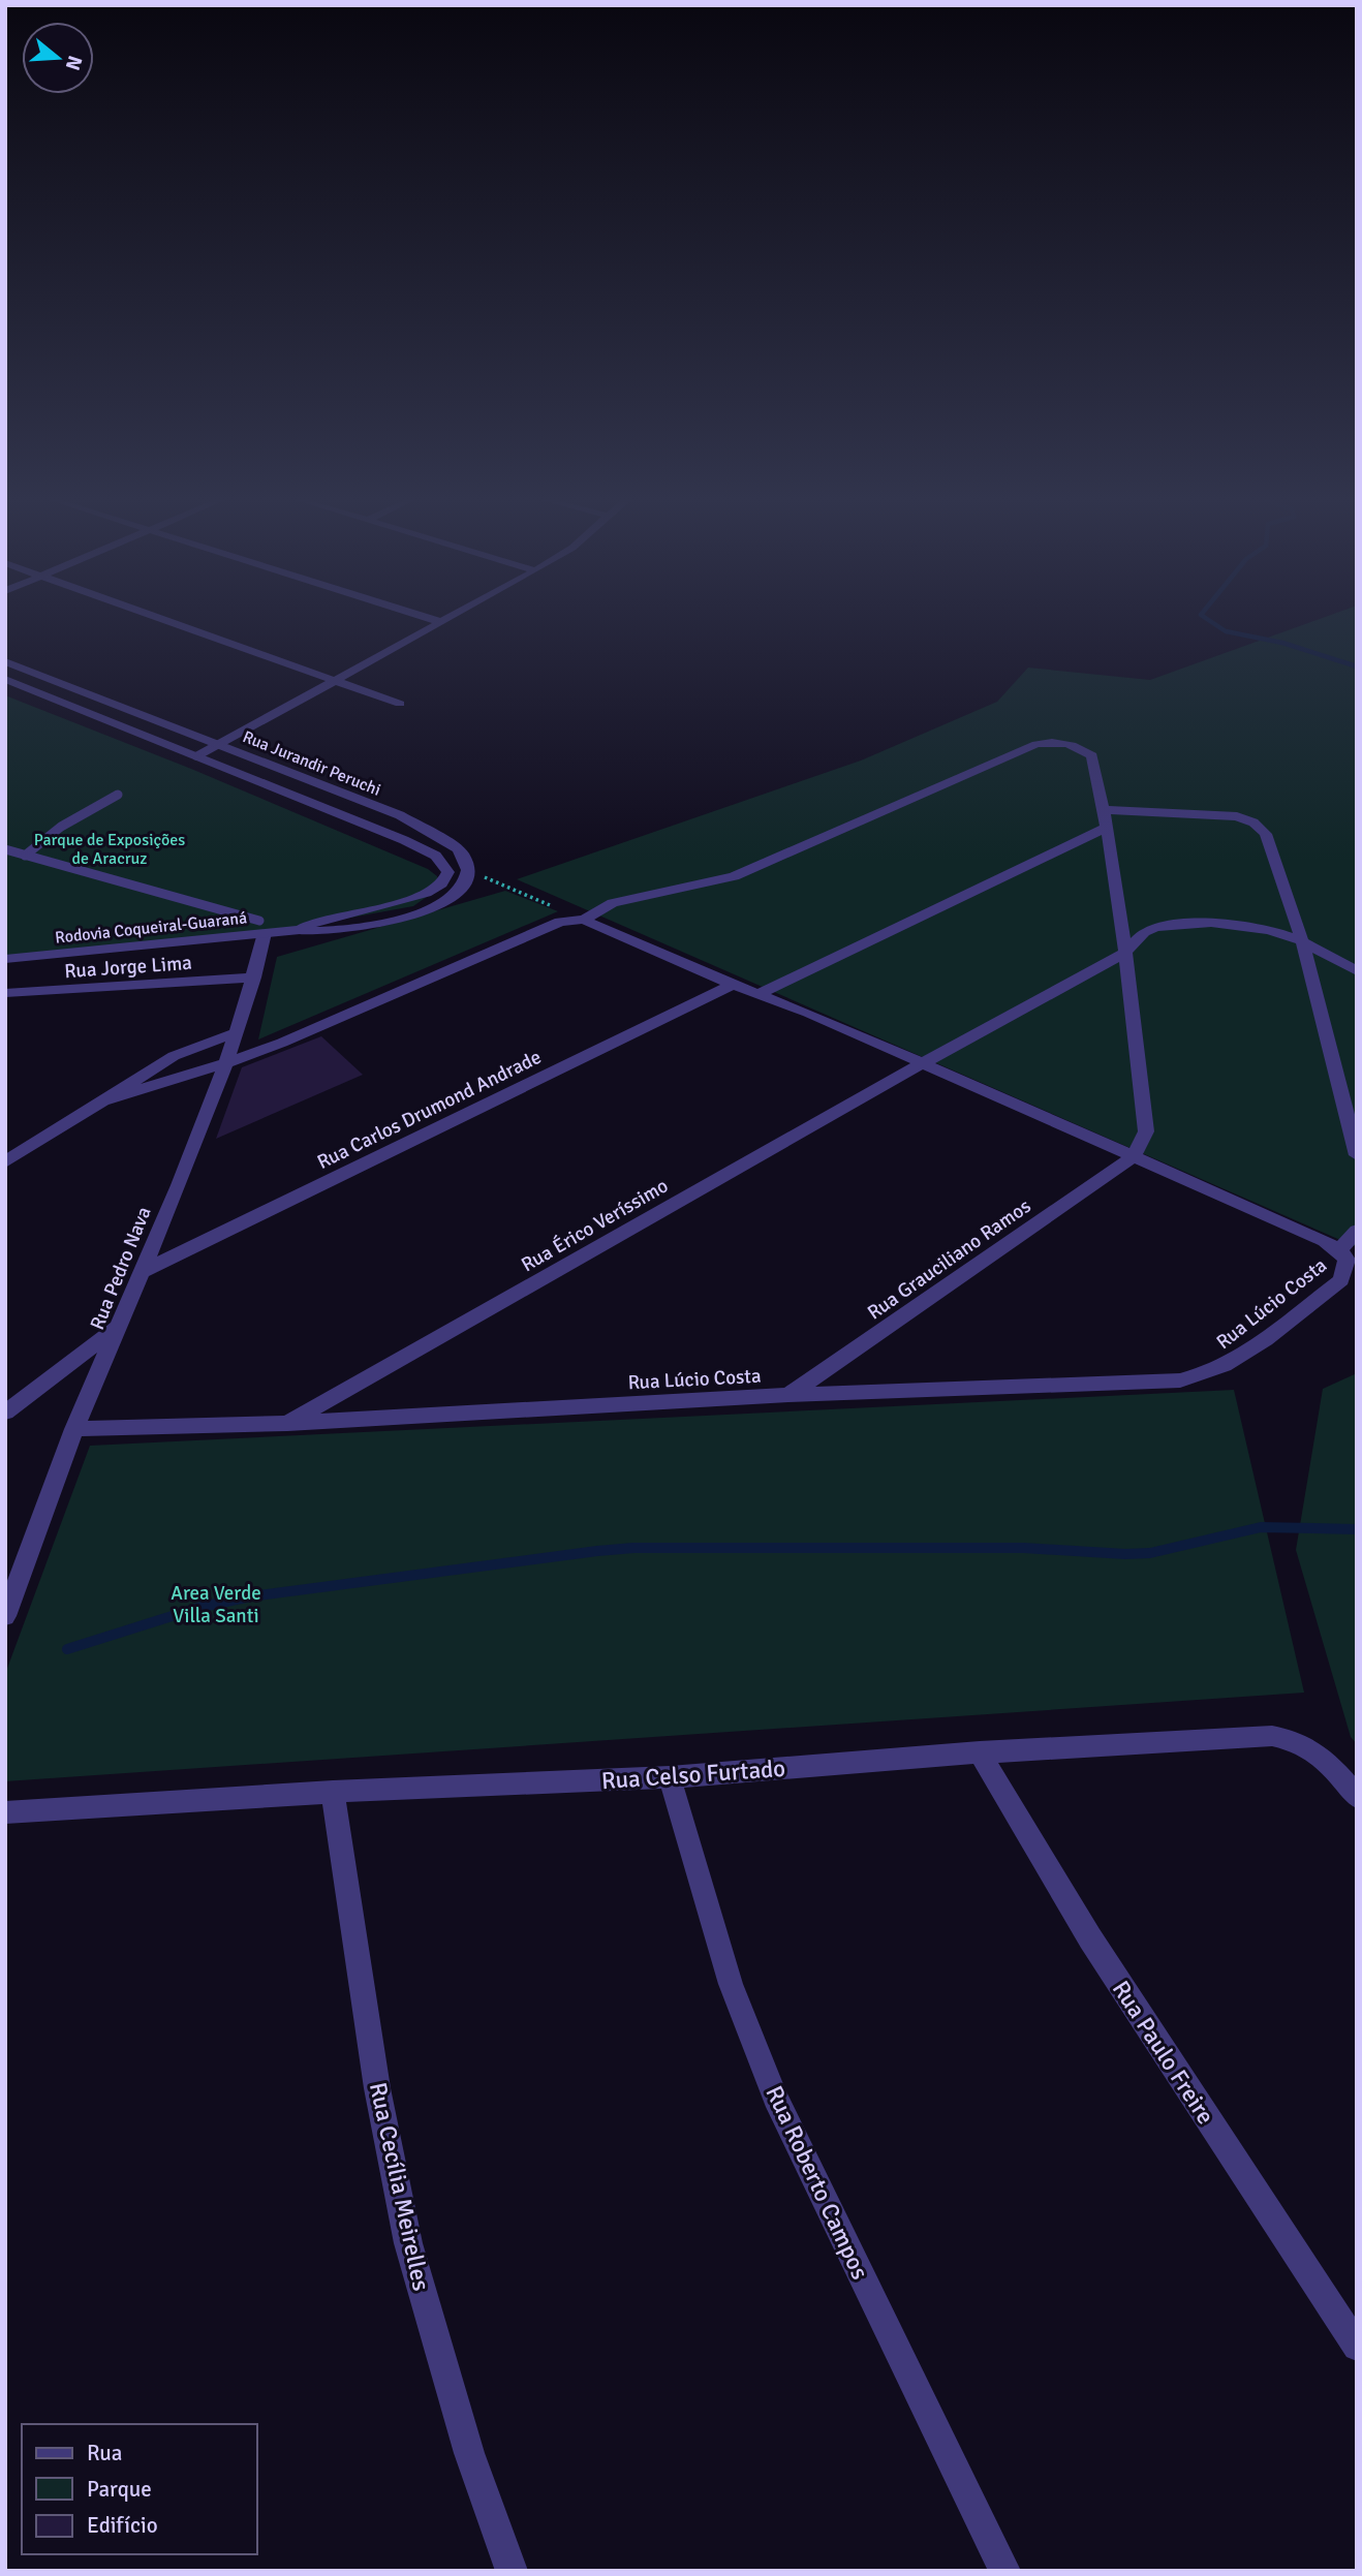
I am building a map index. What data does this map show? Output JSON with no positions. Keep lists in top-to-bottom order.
{
  "streets": {
    "street": [
      "Rua Jurandir Peruchi",
      "Rodovia Coqueiral-Guaraná",
      "Rua Jorge Lima",
      "Rua Carlos Drumond Andrade",
      "Rua Érico Veríssimo",
      "Rua Grauciliano Ramos",
      "Rua Pedro Nava",
      "Rua Lúcio Costa",
      "Rua Celso Furtado",
      "Rua Paulo Freire",
      "Rua Roberto Campos",
      "Rua Cecília Meirelles"
    ]
  },
  "crossings": [
    ["Rua Jurandir Peruchi", "Rodovia Coqueiral-Guaraná"],
    ["Rodovia Coqueiral-Guaraná", "Rua Pedro Nava"],
    ["Rua Jorge Lima", "Rua Pedro Nava"],
    ["Rua Carlos Drumond Andrade", "Rua Pedro Nava"],
    ["Rua Carlos Drumond Andrade", "Rua Lúcio Costa"],
    ["Rua Érico Veríssimo", "Rua Lúcio Costa"],
    ["Rua Grauciliano Ramos", "Rua Lúcio Costa"],
    ["Rua Pedro Nava", "Rua Lúcio Costa"],
    ["Rua Celso Furtado", "Rua Paulo Freire"],
    ["Rua Celso Furtado", "Rua Roberto Campos"],
    ["Rua Celso Furtado", "Rua Cecília Meirelles"]
  ],
  "parks": ["Parque de Exposições de Aracruz", "Area Verde Villa Santi"],
  "legend": ["Rua", "Parque", "Edifício"],
  "north": "right"
}
